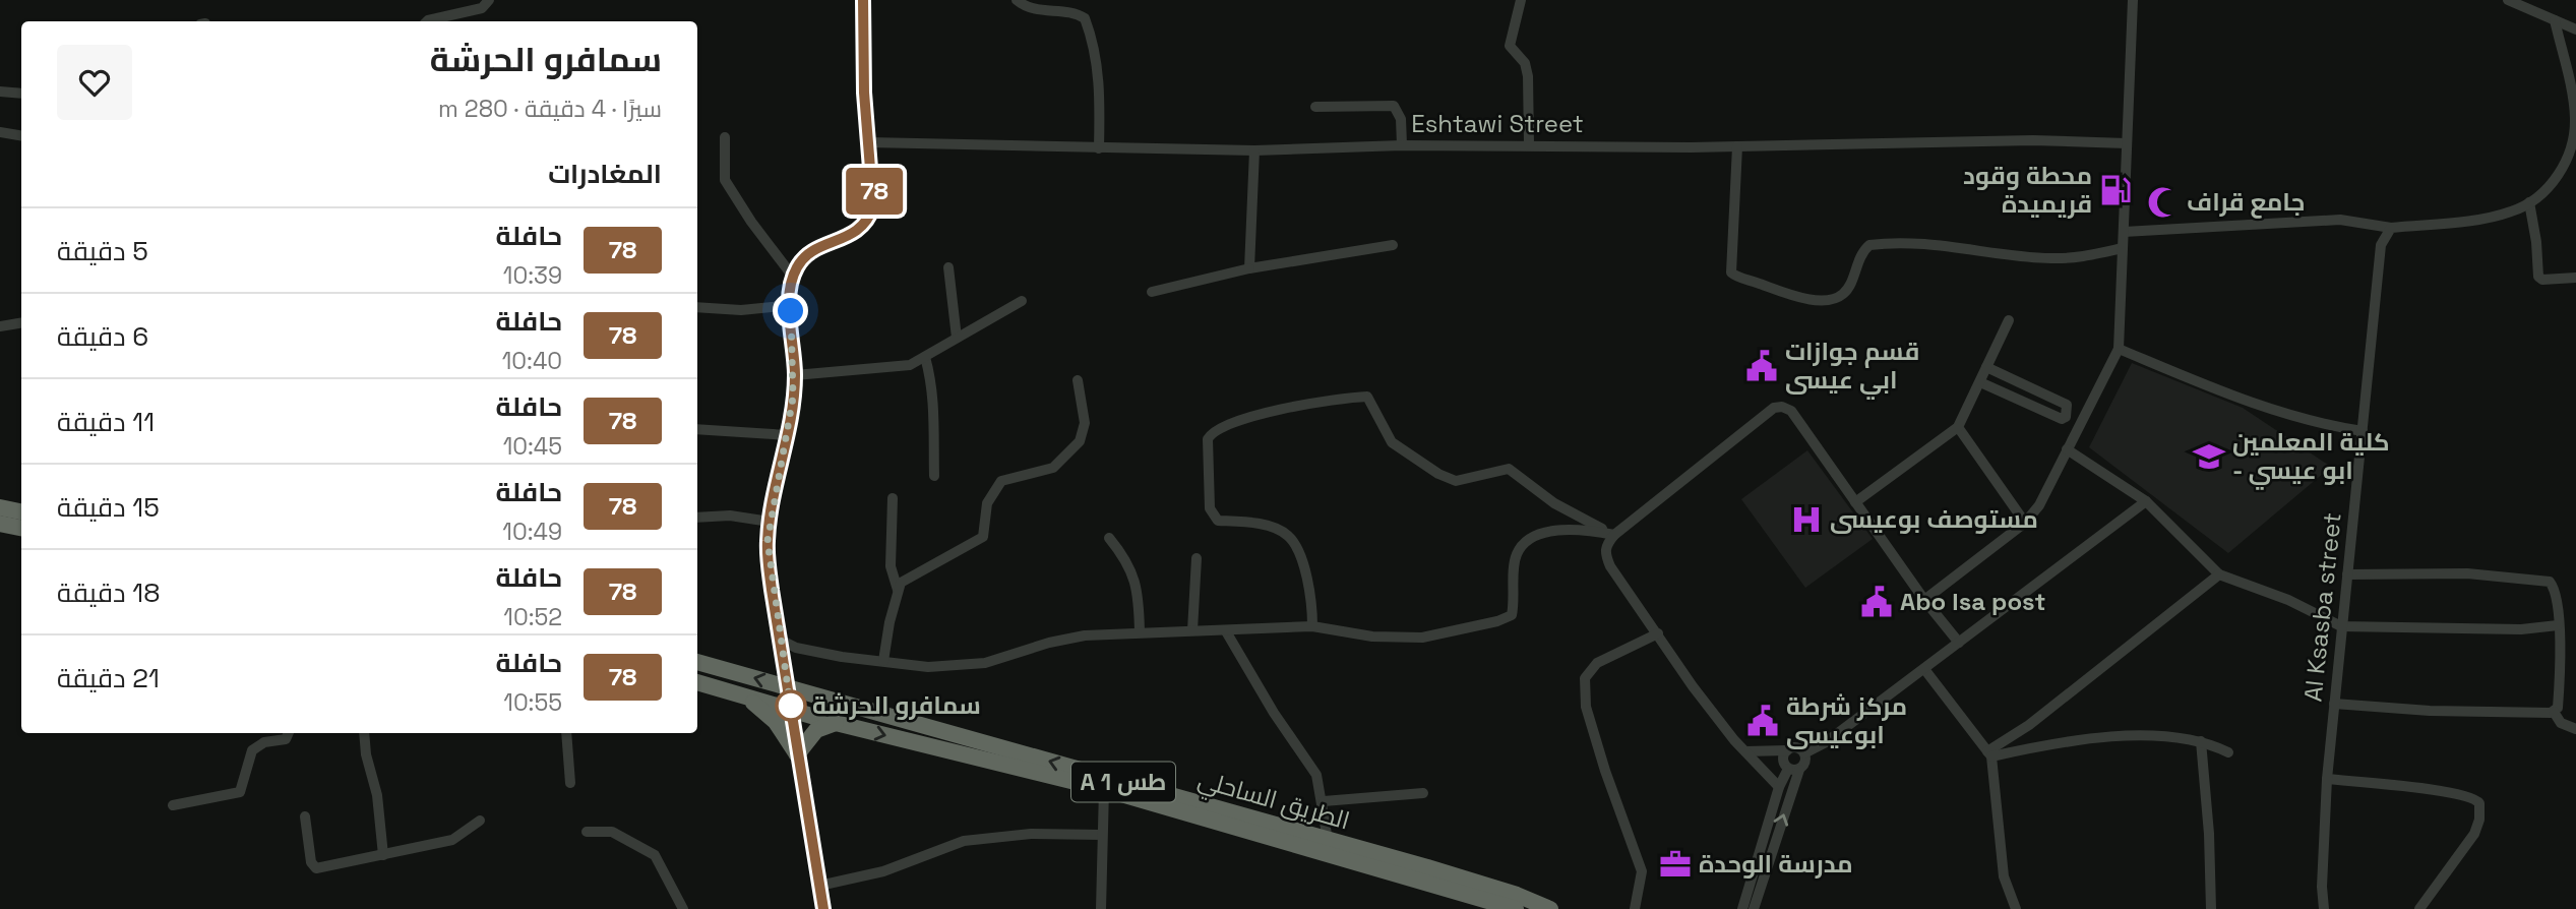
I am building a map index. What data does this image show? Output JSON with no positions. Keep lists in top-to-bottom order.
{
  "streets": {
    "highway": ["A 1 طس", "الطريق الساحلي"],
    "street": ["Eshtawi Street", "Al Ksasba street"]
  },
  "places": {
    "fuel station": ["محطة وقود قريميدة"],
    "mosque": ["جامع قراف"],
    "public building": ["قسم جوازات ابي عيسى", "Abo Isa post", "مركز شرطة ابوعيسى"],
    "school or university": ["كلية المعلمين - ابو عيسي"],
    "hospital": ["مستوصف بوعيسى"],
    "other": ["سمافرو الحرشة"],
    "office": ["مدرسة الوحدة"]
  },
  "lines": ["bus line 78"],
  "page": {
    "on_map": "78",
    "heading": [
      ["سمافرو الحرشة", "سيرًا · 4 دقيقة · 280 m"],
      "المغادرات"
    ],
    "list": [
      {
        "mark": "78",
        "name": "حافلة",
        "note": "10:39",
        "value": "5 دقيقة"
      },
      {
        "mark": "78",
        "name": "حافلة",
        "note": "10:40",
        "value": "6 دقيقة"
      },
      {
        "mark": "78",
        "name": "حافلة",
        "note": "10:45",
        "value": "11 دقيقة"
      },
      {
        "mark": "78",
        "name": "حافلة",
        "note": "10:49",
        "value": "15 دقيقة"
      },
      {
        "mark": "78",
        "name": "حافلة",
        "note": "10:52",
        "value": "18 دقيقة"
      },
      {
        "mark": "78",
        "name": "حافلة",
        "note": "10:55",
        "value": "21 دقيقة"
      }
    ]
  }
}
